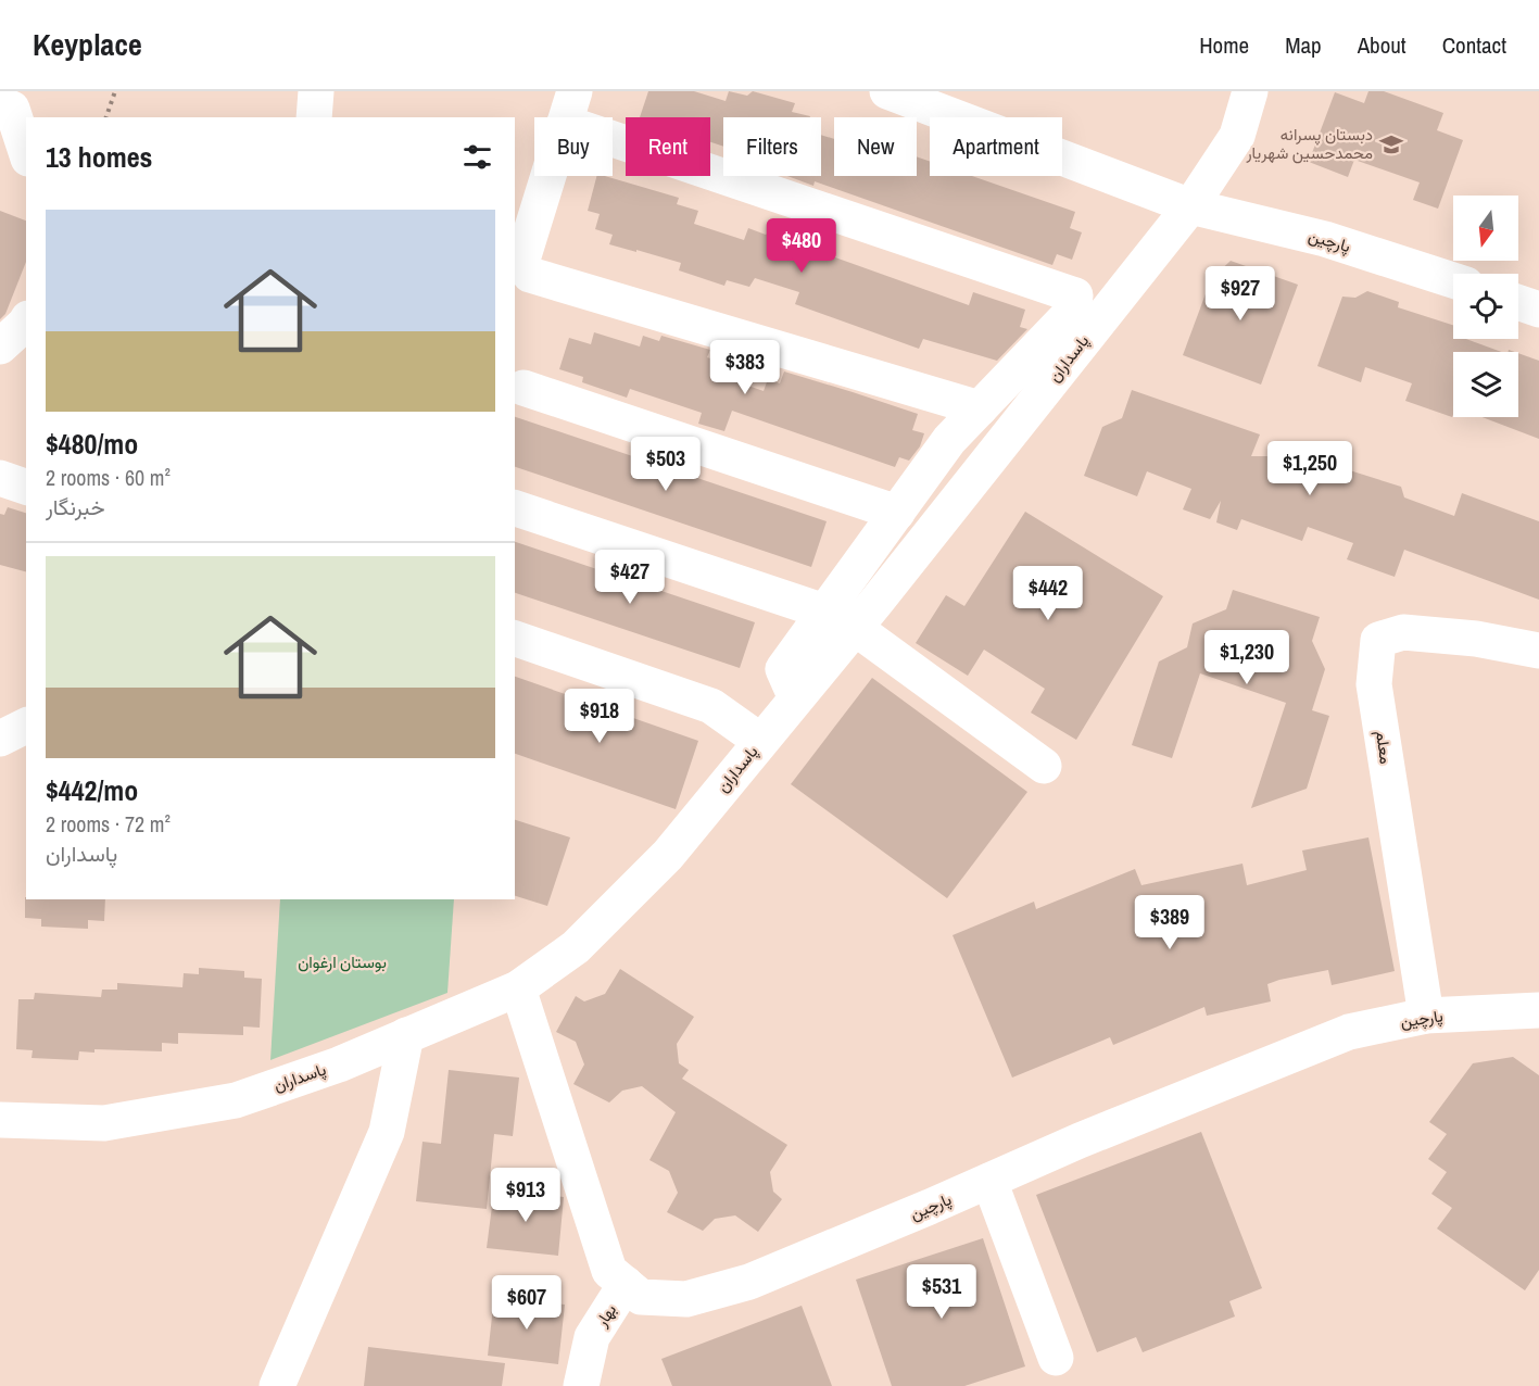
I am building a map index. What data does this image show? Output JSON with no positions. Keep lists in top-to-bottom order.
{
  "streets": {
    "street": [
      "پارچین",
      "پاسداران",
      "معلم",
      "بهار"
    ]
  },
  "crossings": [
    ["پارچین", "پاسداران"],
    ["پارچین", "معلم"],
    ["پارچین", "بهار"]
  ],
  "parks": ["بوستان ارغوان"],
  "places": {
    "school or university": ["دبستان پسرانه محمدحسین شهریار"]
  },
  "north": "bottom",
  "page": {
    "header": "Keyplace",
    "nav": [
      "Home",
      "Map",
      "About",
      "Contact"
    ],
    "chip": [
      "Buy",
      "Rent",
      "Filters",
      "New",
      "Apartment"
    ],
    "heading": "13 homes",
    "list": [
      {
        "name": "$480/mo",
        "note": "2 rooms · 60 m² · خبرنگار"
      },
      {
        "name": "$442/mo",
        "note": "2 rooms · 72 m² · پاسداران"
      }
    ],
    "price": [
      "$480",
      "$927",
      "$383",
      "$503",
      "$1,250",
      "$427",
      "$442",
      "$1,230",
      "$918",
      "$389",
      "$913",
      "$531",
      "$607"
    ]
  }
}
